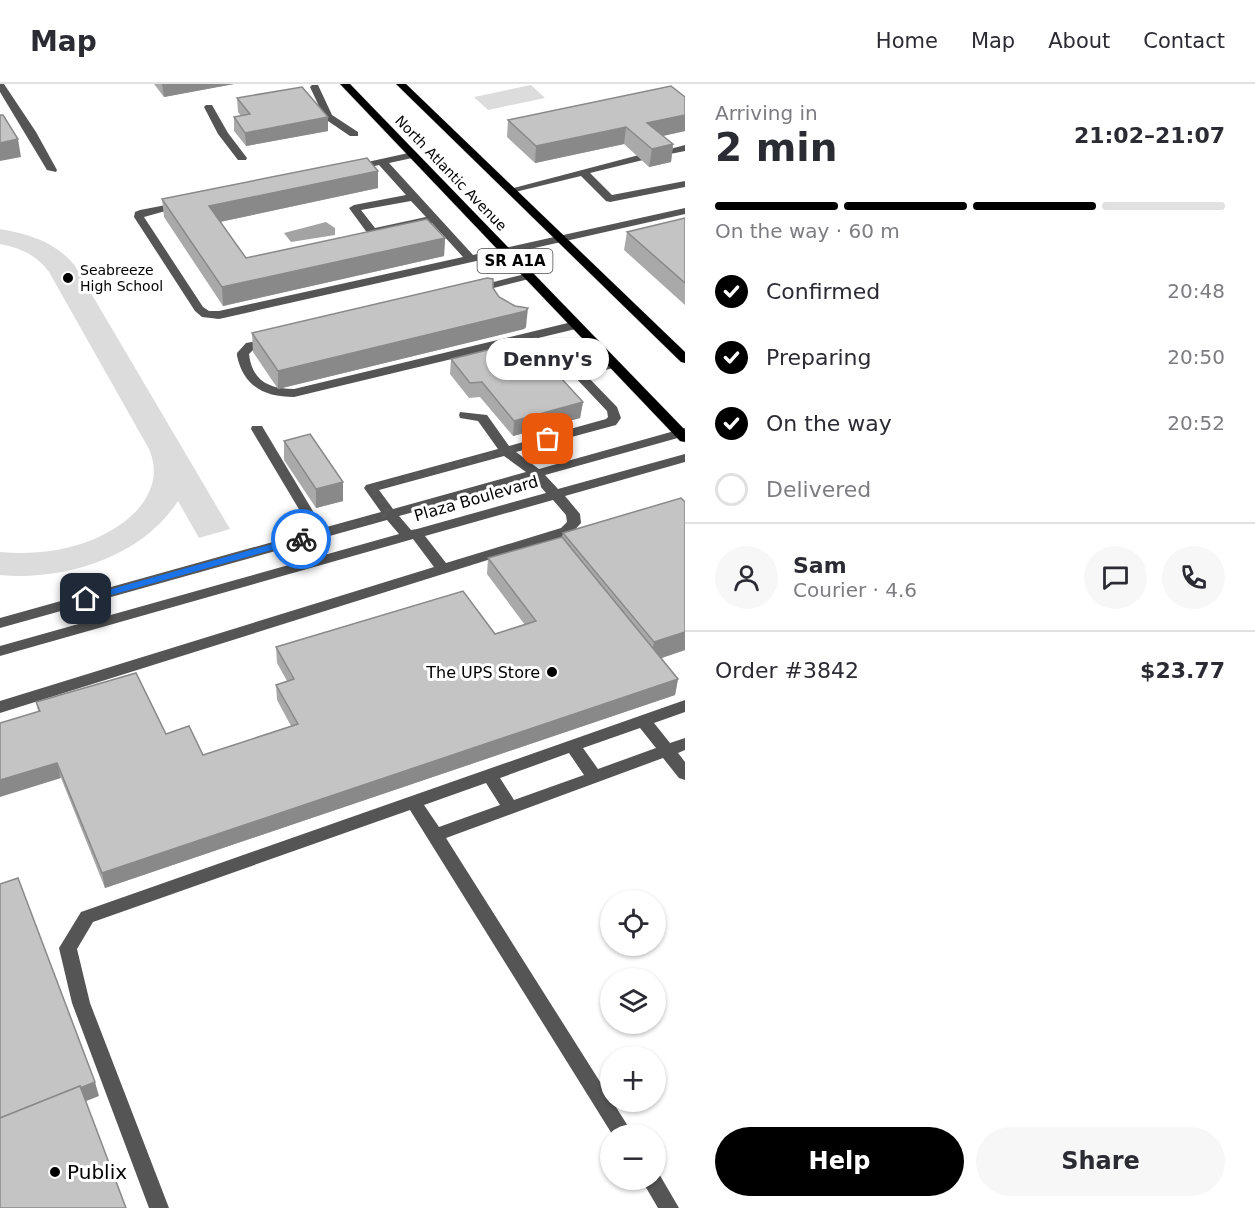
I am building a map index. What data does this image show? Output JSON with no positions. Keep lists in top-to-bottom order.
{
  "streets": {
    "main road": ["North Atlantic Avenue", "SR A1A"],
    "street": ["Plaza Boulevard"]
  },
  "crossings": [
    ["North Atlantic Avenue", "Plaza Boulevard"]
  ],
  "places": [
    "Seabreeze High School",
    "Denny's",
    "The UPS Store",
    "Publix"
  ],
  "page": {
    "header": "Map",
    "nav": [
      "Home",
      "Map",
      "About",
      "Contact"
    ],
    "heading": ["2 min", "Arriving in", "21:02–21:07"],
    "panel": [
      "Sam",
      "Courier · 4.6",
      "Order #3842",
      "$23.77"
    ],
    "bar": "On the way · 60 m",
    "list": [
      ["Confirmed", "20:48"],
      ["Preparing", "20:50"],
      ["On the way", "20:52"],
      "Delivered"
    ],
    "bubble": "Denny's",
    "map_buttons": ["+", "−"],
    "buttons": ["Help", "Share"]
  }
}
